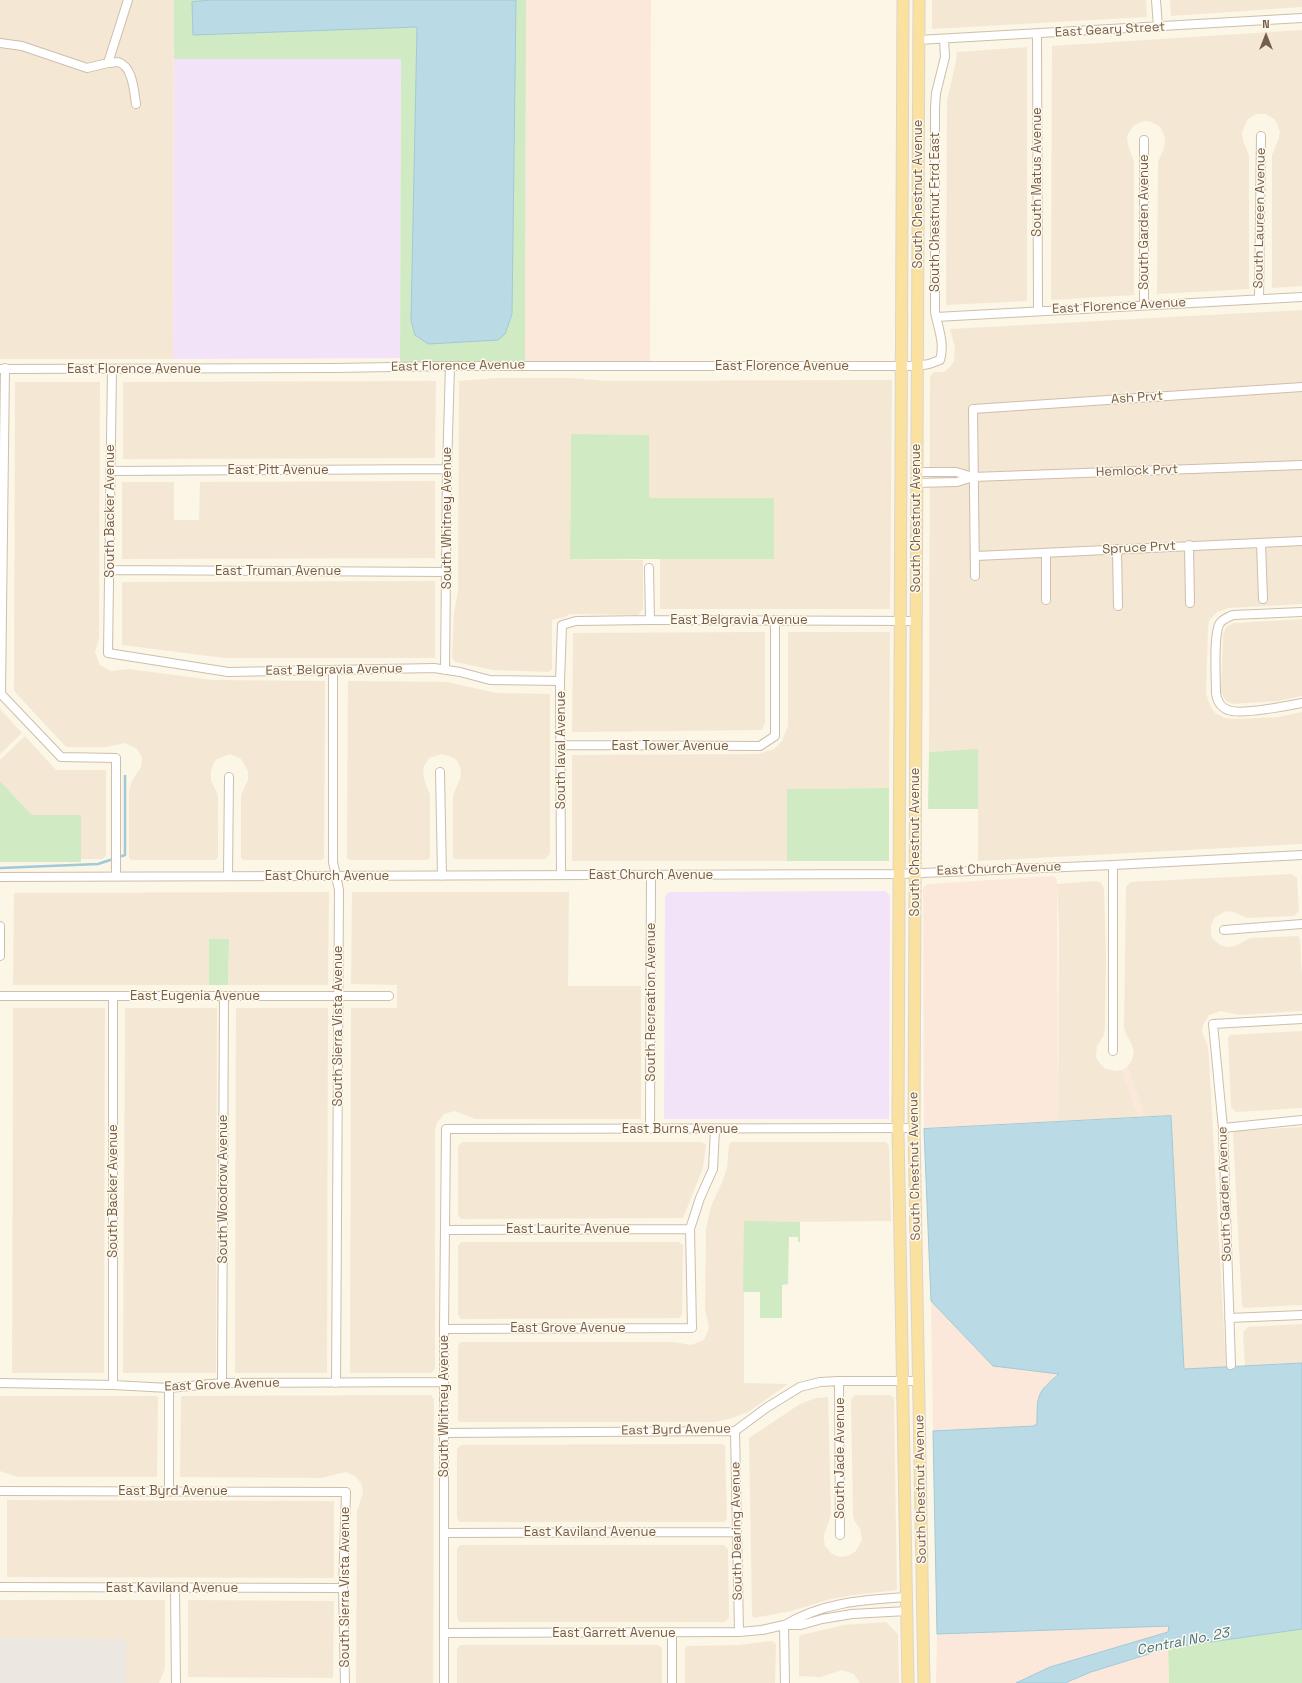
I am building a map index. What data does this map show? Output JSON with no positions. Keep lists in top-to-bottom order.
{
  "streets": {
    "main road": ["South Chestnut Avenue"],
    "street": [
      "East Geary Street",
      "South Matus Avenue",
      "South Chestnut Ftrd East",
      "South Laureen Avenue",
      "South Garden Avenue",
      "East Florence Avenue",
      "Ash Prvt",
      "East Pitt Avenue",
      "Hemlock Prvt",
      "South Backer Avenue",
      "South Whitney Avenue",
      "Spruce Prvt",
      "East Truman Avenue",
      "East Belgravia Avenue",
      "East Tower Avenue",
      "South laval Avenue",
      "East Church Avenue",
      "East Eugenia Avenue",
      "South Recreation Avenue",
      "South Sierra Vista Avenue",
      "East Burns Avenue",
      "South Woodrow Avenue",
      "East Laurite Avenue",
      "East Grove Avenue",
      "East Byrd Avenue",
      "South Jade Avenue",
      "South Dearing Avenue",
      "East Kaviland Avenue",
      "East Garrett Avenue"
    ]
  },
  "crossings": [
    ["East Geary Street", "South Matus Avenue"],
    ["East Geary Street", "South Chestnut Avenue"],
    ["East Geary Street", "South Chestnut Ftrd East"],
    ["South Matus Avenue", "East Florence Avenue"],
    ["South Chestnut Avenue", "South Chestnut Ftrd East"],
    ["South Chestnut Avenue", "East Florence Avenue"],
    ["South Chestnut Avenue", "Hemlock Prvt"],
    ["South Chestnut Avenue", "East Belgravia Avenue"],
    ["South Chestnut Avenue", "East Church Avenue"],
    ["South Chestnut Avenue", "East Burns Avenue"],
    ["South Chestnut Avenue", "East Byrd Avenue"],
    ["South Chestnut Avenue", "East Garrett Avenue"],
    ["South Chestnut Ftrd East", "East Florence Avenue"],
    ["South Laureen Avenue", "East Florence Avenue"],
    ["South Garden Avenue", "East Florence Avenue"],
    ["East Florence Avenue", "South Backer Avenue"],
    ["East Florence Avenue", "South Whitney Avenue"],
    ["Ash Prvt", "Hemlock Prvt"],
    ["East Pitt Avenue", "South Backer Avenue"],
    ["East Pitt Avenue", "South Whitney Avenue"],
    ["South Backer Avenue", "East Truman Avenue"],
    ["South Backer Avenue", "East Belgravia Avenue"],
    ["South Backer Avenue", "East Eugenia Avenue"],
    ["South Backer Avenue", "East Grove Avenue"],
    ["South Whitney Avenue", "East Truman Avenue"],
    ["South Whitney Avenue", "East Belgravia Avenue"],
    ["South Whitney Avenue", "East Burns Avenue"],
    ["South Whitney Avenue", "East Laurite Avenue"],
    ["South Whitney Avenue", "East Grove Avenue"],
    ["South Whitney Avenue", "East Byrd Avenue"],
    ["South Whitney Avenue", "East Kaviland Avenue"],
    ["South Whitney Avenue", "East Garrett Avenue"],
    ["East Belgravia Avenue", "East Tower Avenue"],
    ["East Belgravia Avenue", "South laval Avenue"],
    ["East Belgravia Avenue", "South Sierra Vista Avenue"],
    ["East Tower Avenue", "South laval Avenue"],
    ["South laval Avenue", "East Church Avenue"],
    ["East Church Avenue", "South Recreation Avenue"],
    ["East Church Avenue", "South Sierra Vista Avenue"],
    ["East Eugenia Avenue", "South Sierra Vista Avenue"],
    ["East Eugenia Avenue", "South Woodrow Avenue"],
    ["South Recreation Avenue", "East Burns Avenue"],
    ["South Sierra Vista Avenue", "East Grove Avenue"],
    ["South Sierra Vista Avenue", "East Byrd Avenue"],
    ["South Sierra Vista Avenue", "East Kaviland Avenue"],
    ["South Woodrow Avenue", "East Grove Avenue"],
    ["East Laurite Avenue", "East Grove Avenue"],
    ["East Byrd Avenue", "South Jade Avenue"],
    ["East Byrd Avenue", "South Dearing Avenue"],
    ["South Dearing Avenue", "East Kaviland Avenue"],
    ["South Dearing Avenue", "East Garrett Avenue"]
  ],
  "water": ["Central No. 23"],
  "north": "top"
}
